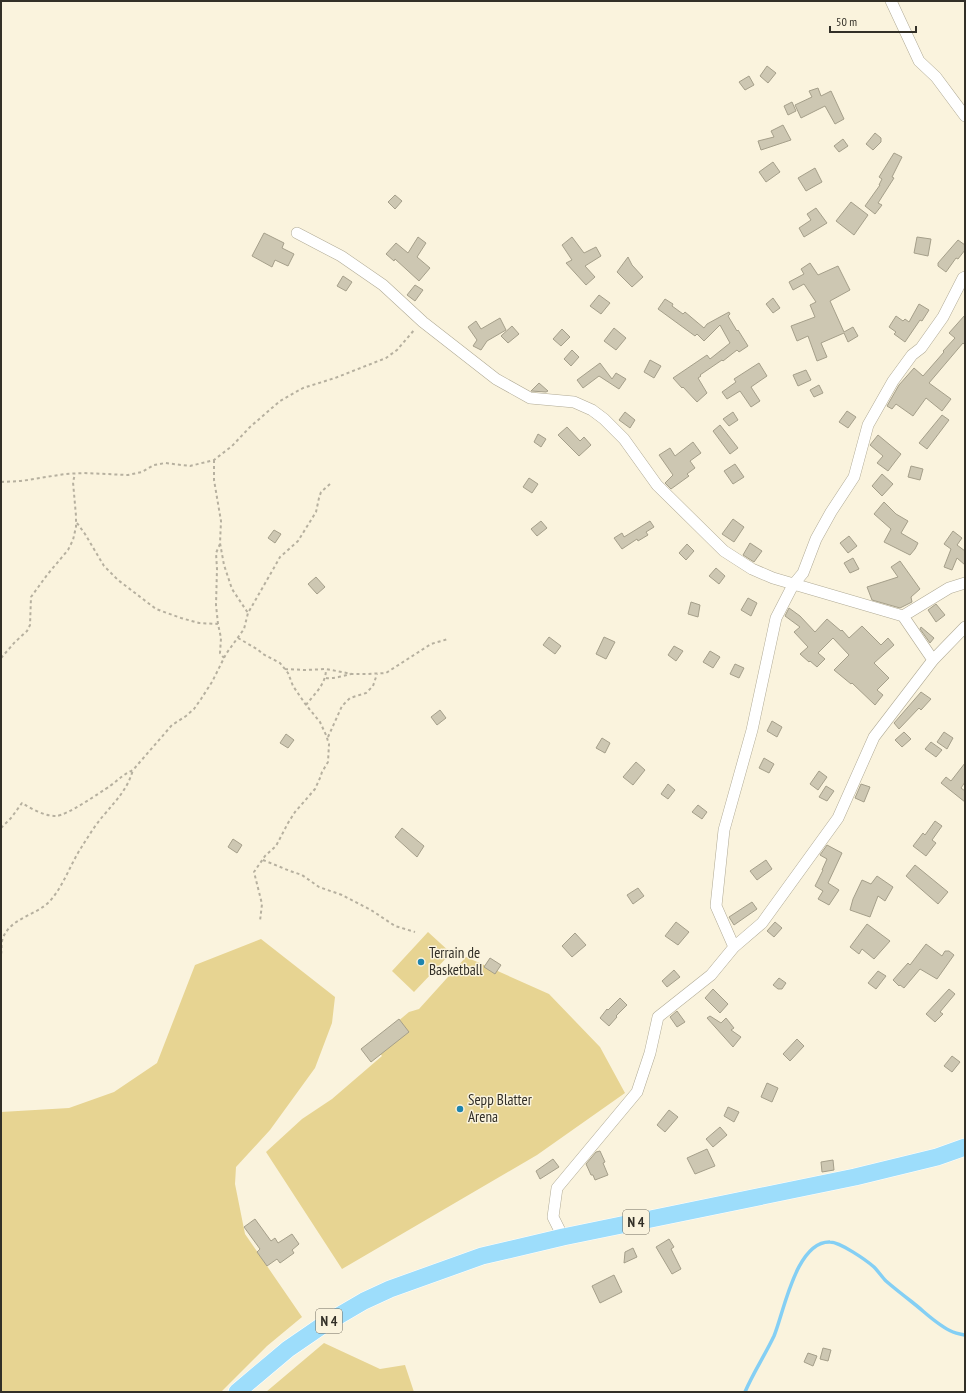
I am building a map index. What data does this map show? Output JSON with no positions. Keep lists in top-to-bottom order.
{
  "streets": {
    "main road": ["N 4"]
  },
  "places": ["Terrain de Basketball", "Sepp Blatter Arena"],
  "scale_bar": "50 m"
}
